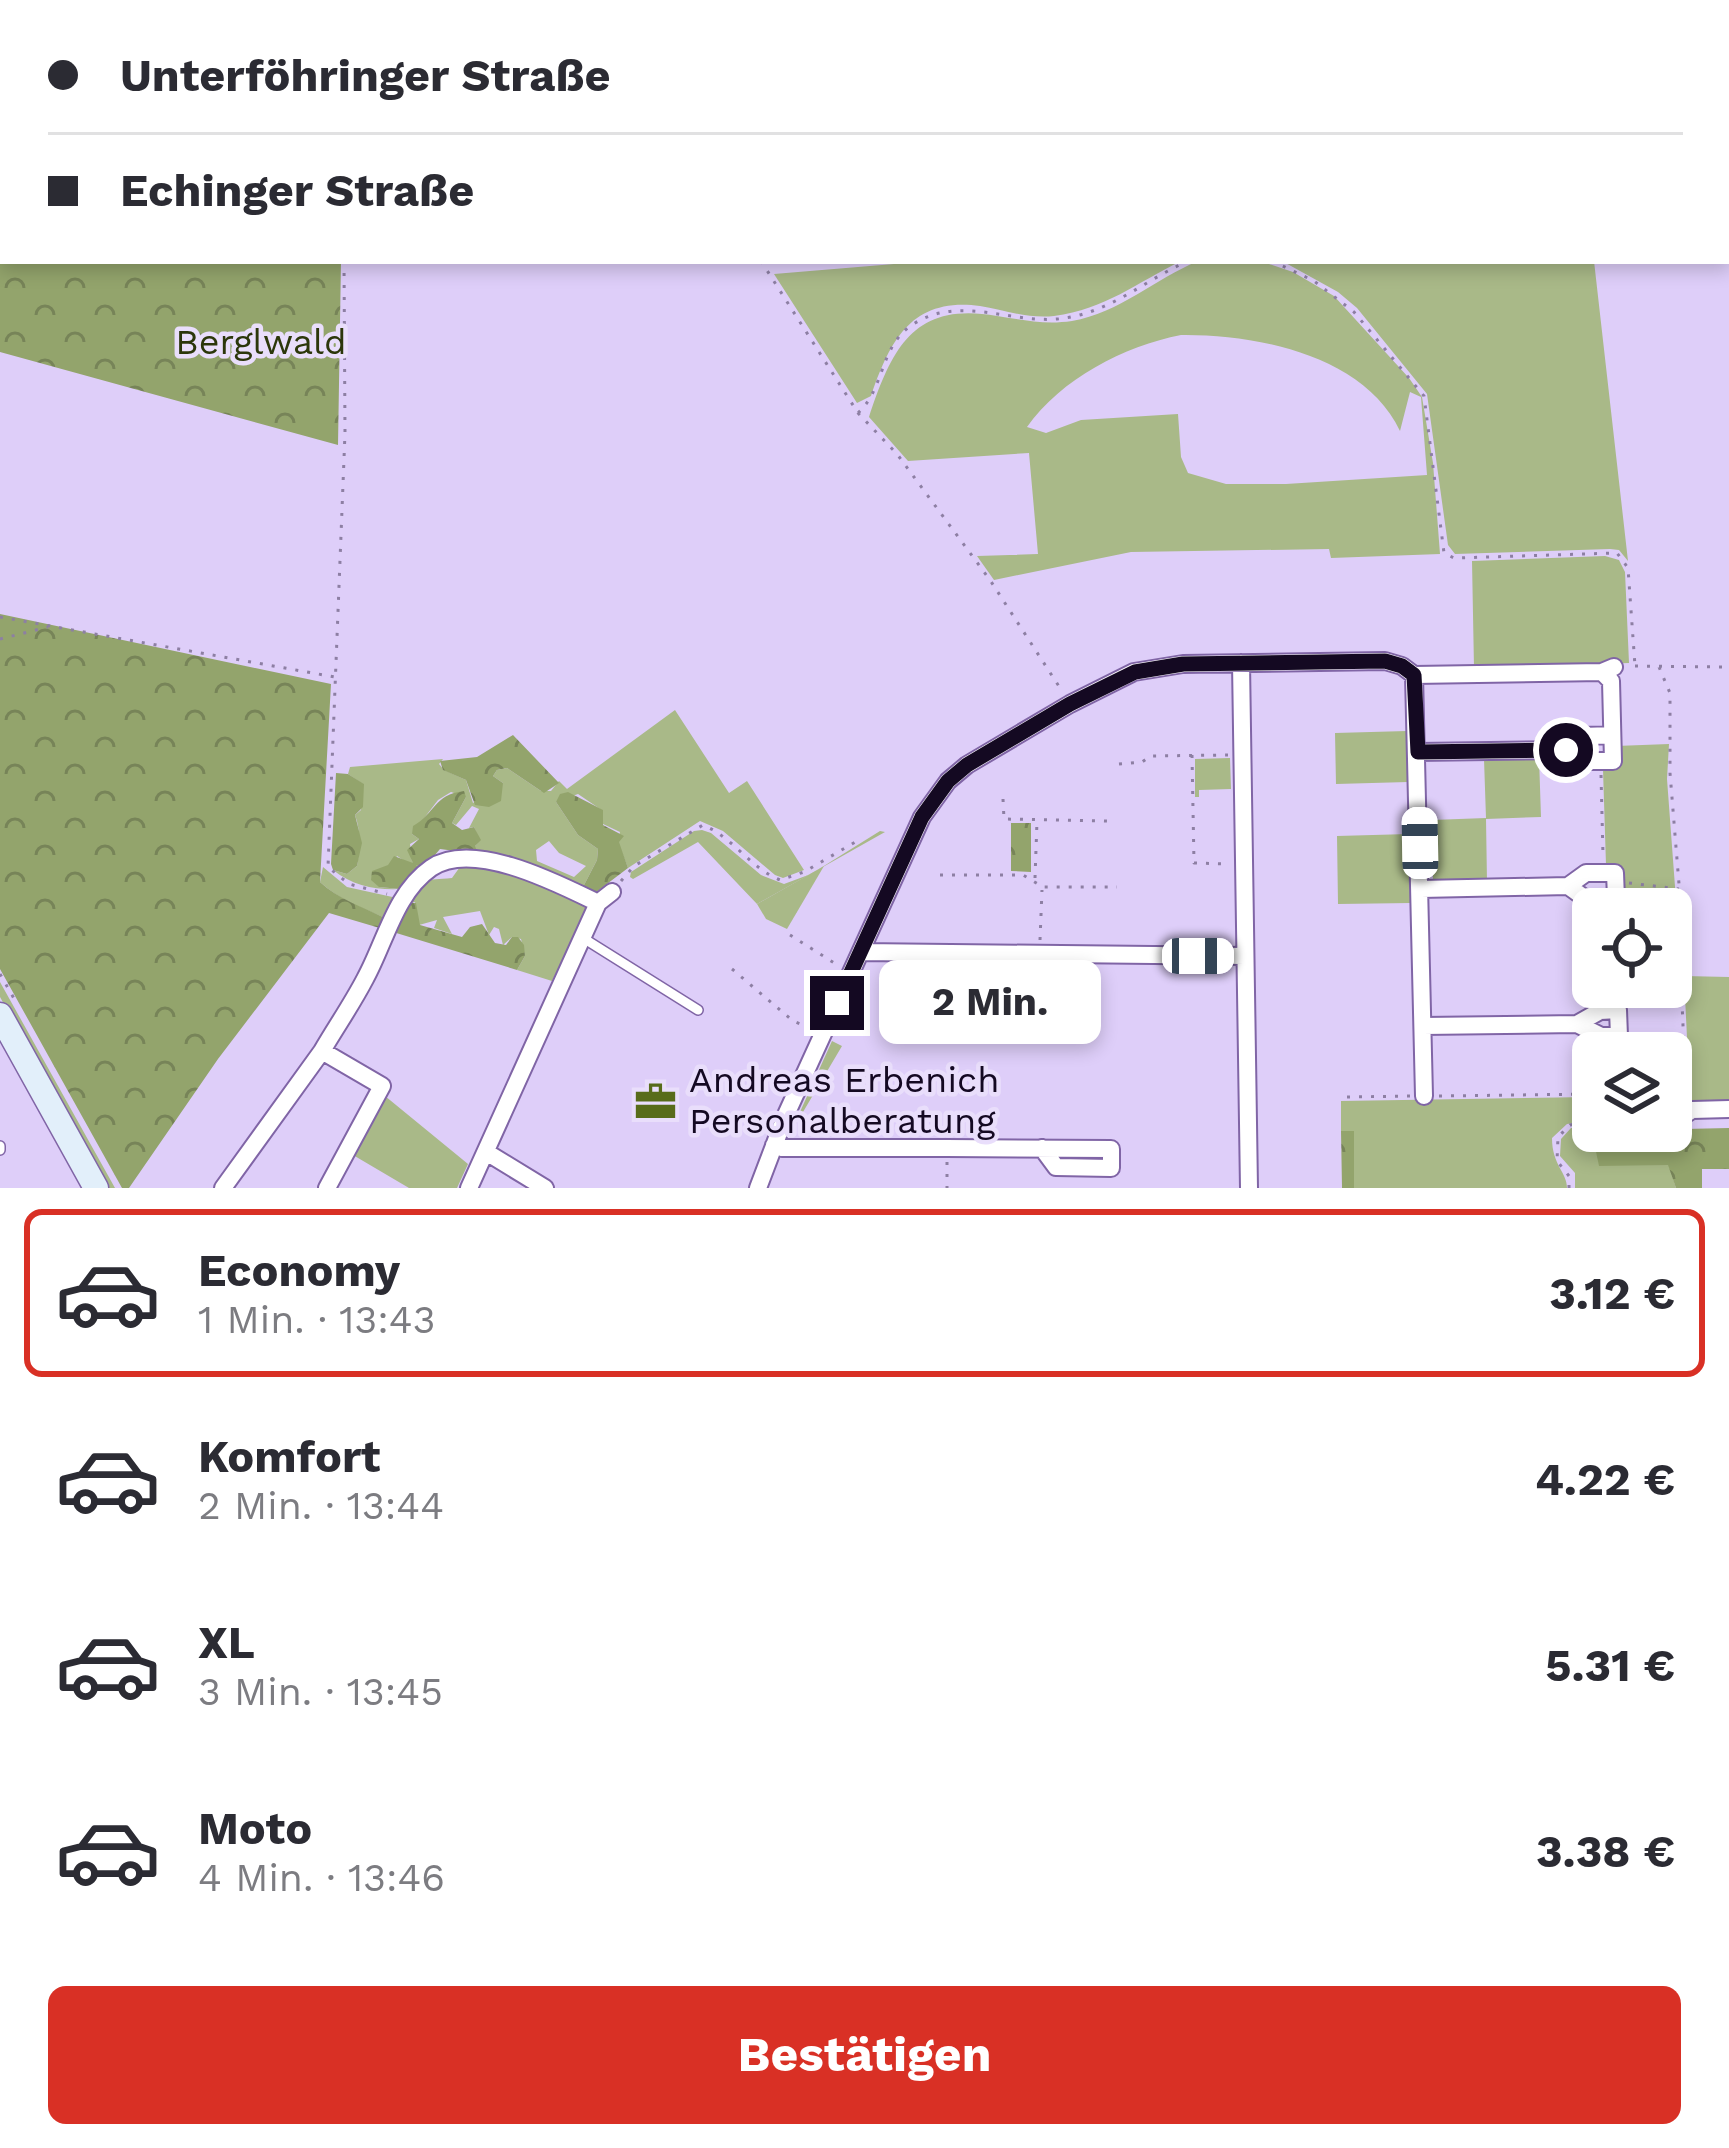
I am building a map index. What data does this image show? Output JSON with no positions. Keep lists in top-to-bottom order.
{
  "parks": ["Berglwald"],
  "places": {
    "office": ["Andreas Erbenich Personalberatung"]
  },
  "page": {
    "banner": ["Unterföhringer Straße", "Echinger Straße"],
    "bubble": "2 Min.",
    "list": [
      {
        "name": "Economy",
        "note": "1 Min. · 13:43",
        "value": "3.12 €"
      },
      {
        "name": "Komfort",
        "note": "2 Min. · 13:44",
        "value": "4.22 €"
      },
      {
        "name": "XL",
        "note": "3 Min. · 13:45",
        "value": "5.31 €"
      },
      {
        "name": "Moto",
        "note": "4 Min. · 13:46",
        "value": "3.38 €"
      }
    ],
    "buttons": "Bestätigen"
  }
}
